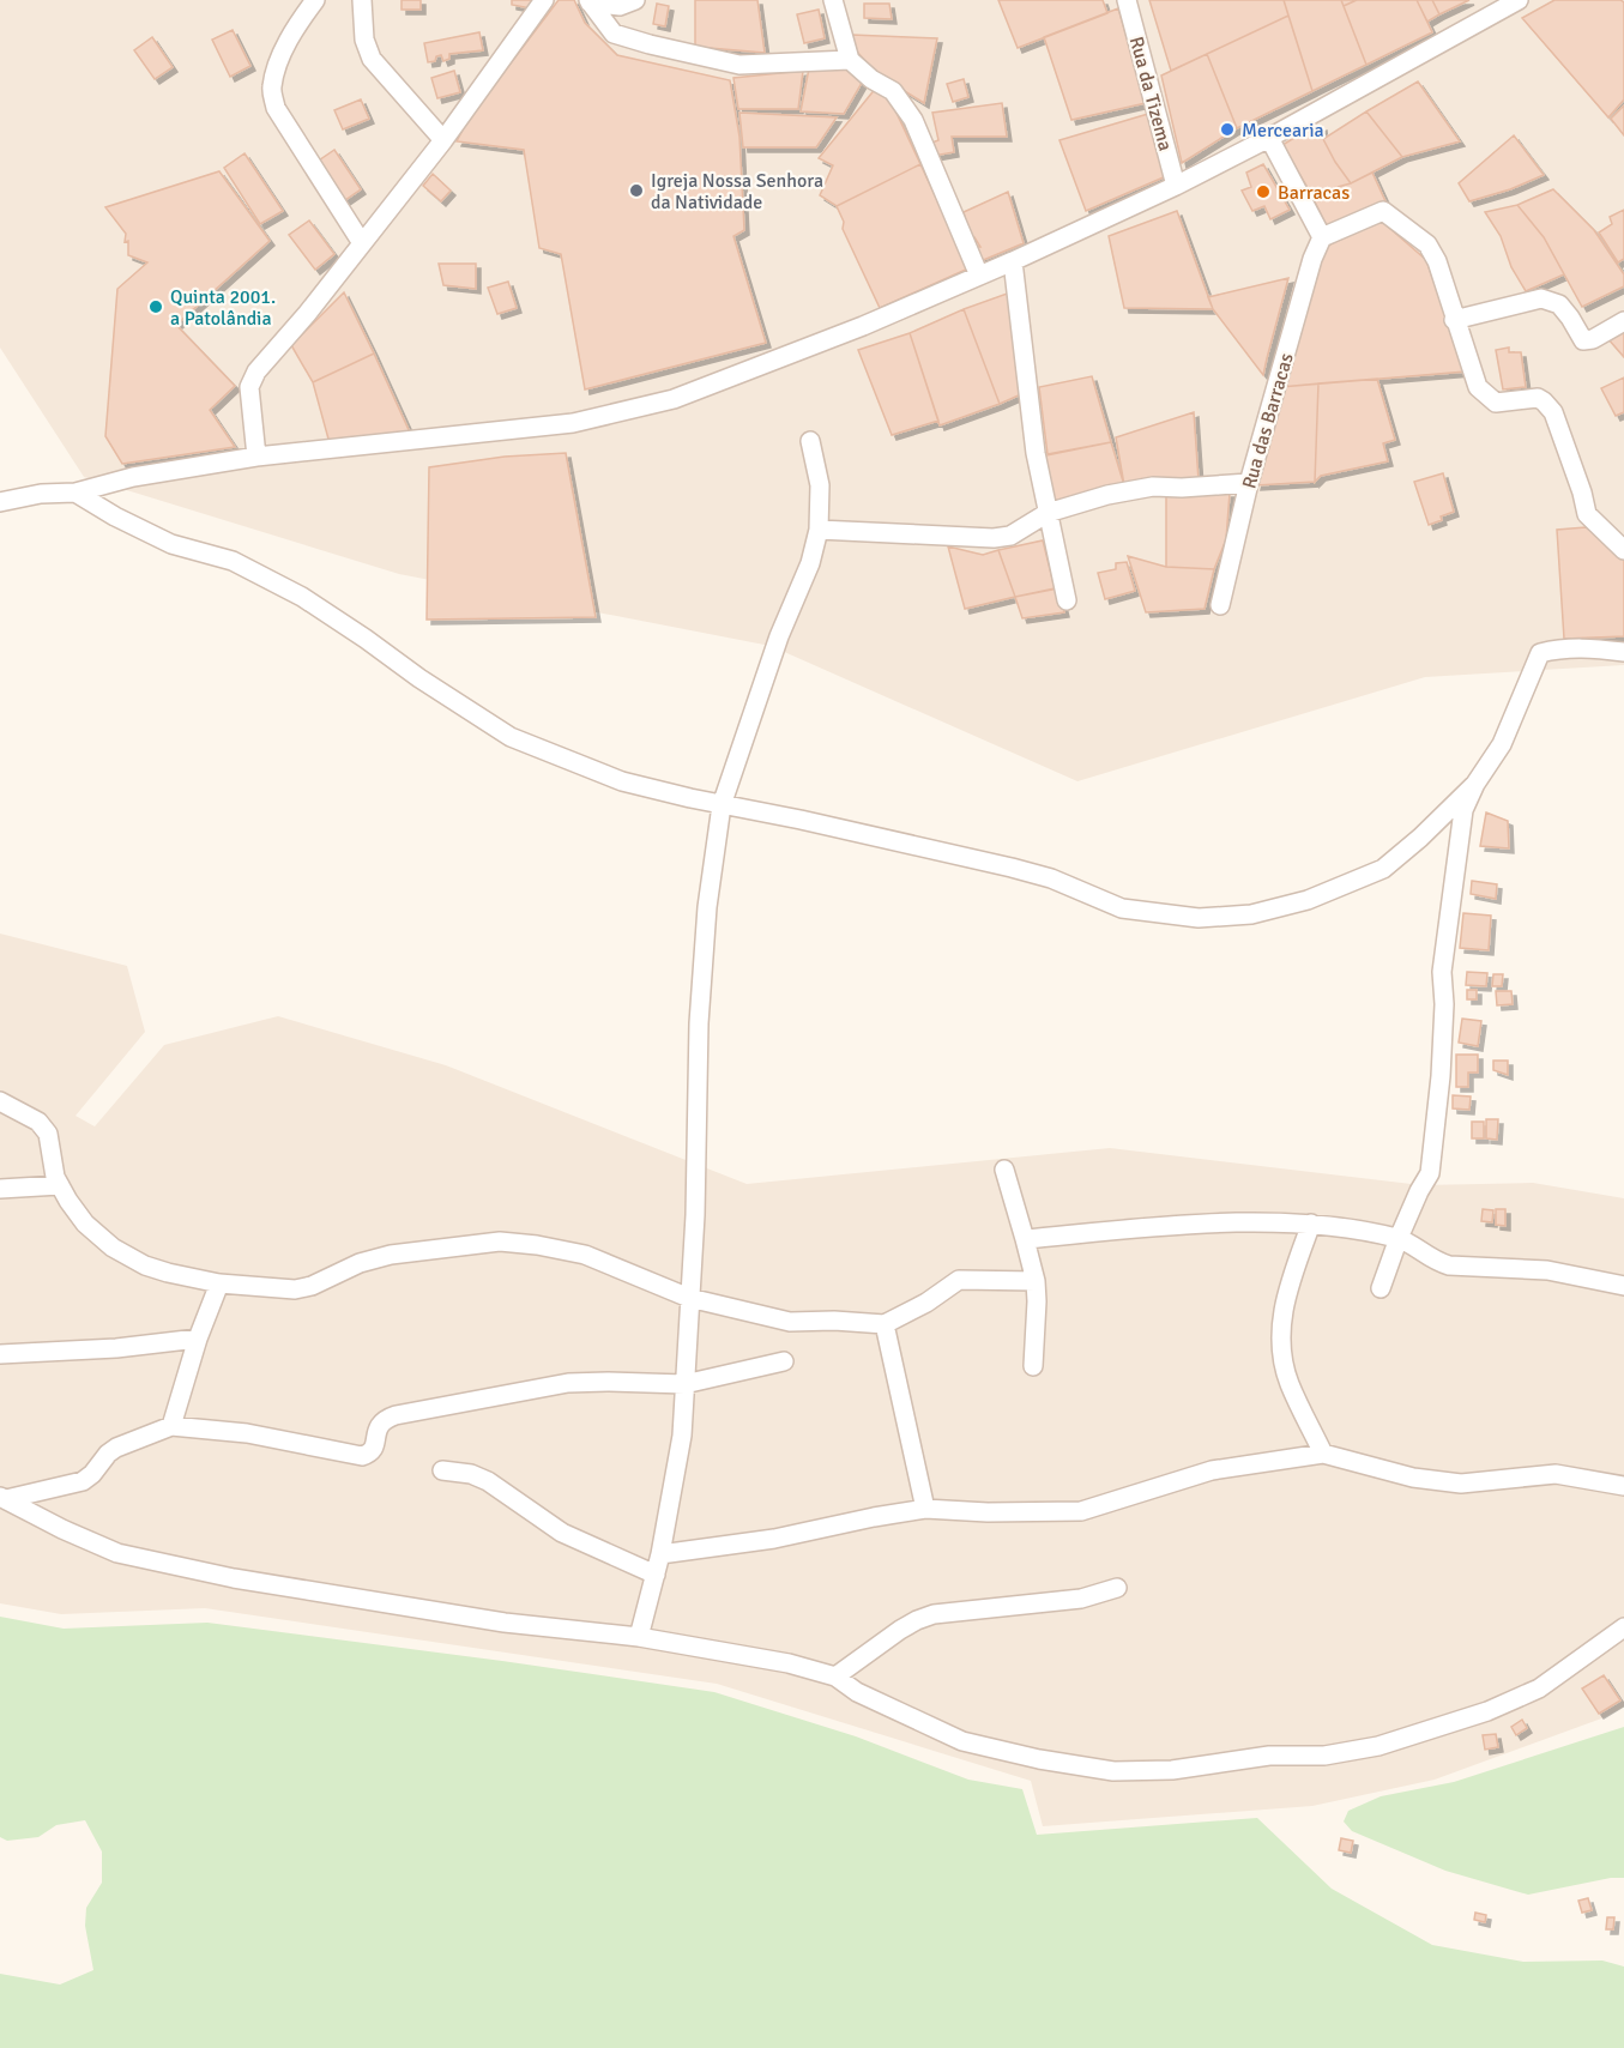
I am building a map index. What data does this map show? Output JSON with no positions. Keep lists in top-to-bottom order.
{
  "streets": {
    "street": ["Rua da Tizema", "Rua das Barracas"]
  },
  "places": [
    "Mercearia",
    "Igreja Nossa Senhora da Natividade",
    "Barracas",
    "Quinta 2001. a Patolândia"
  ]
}
